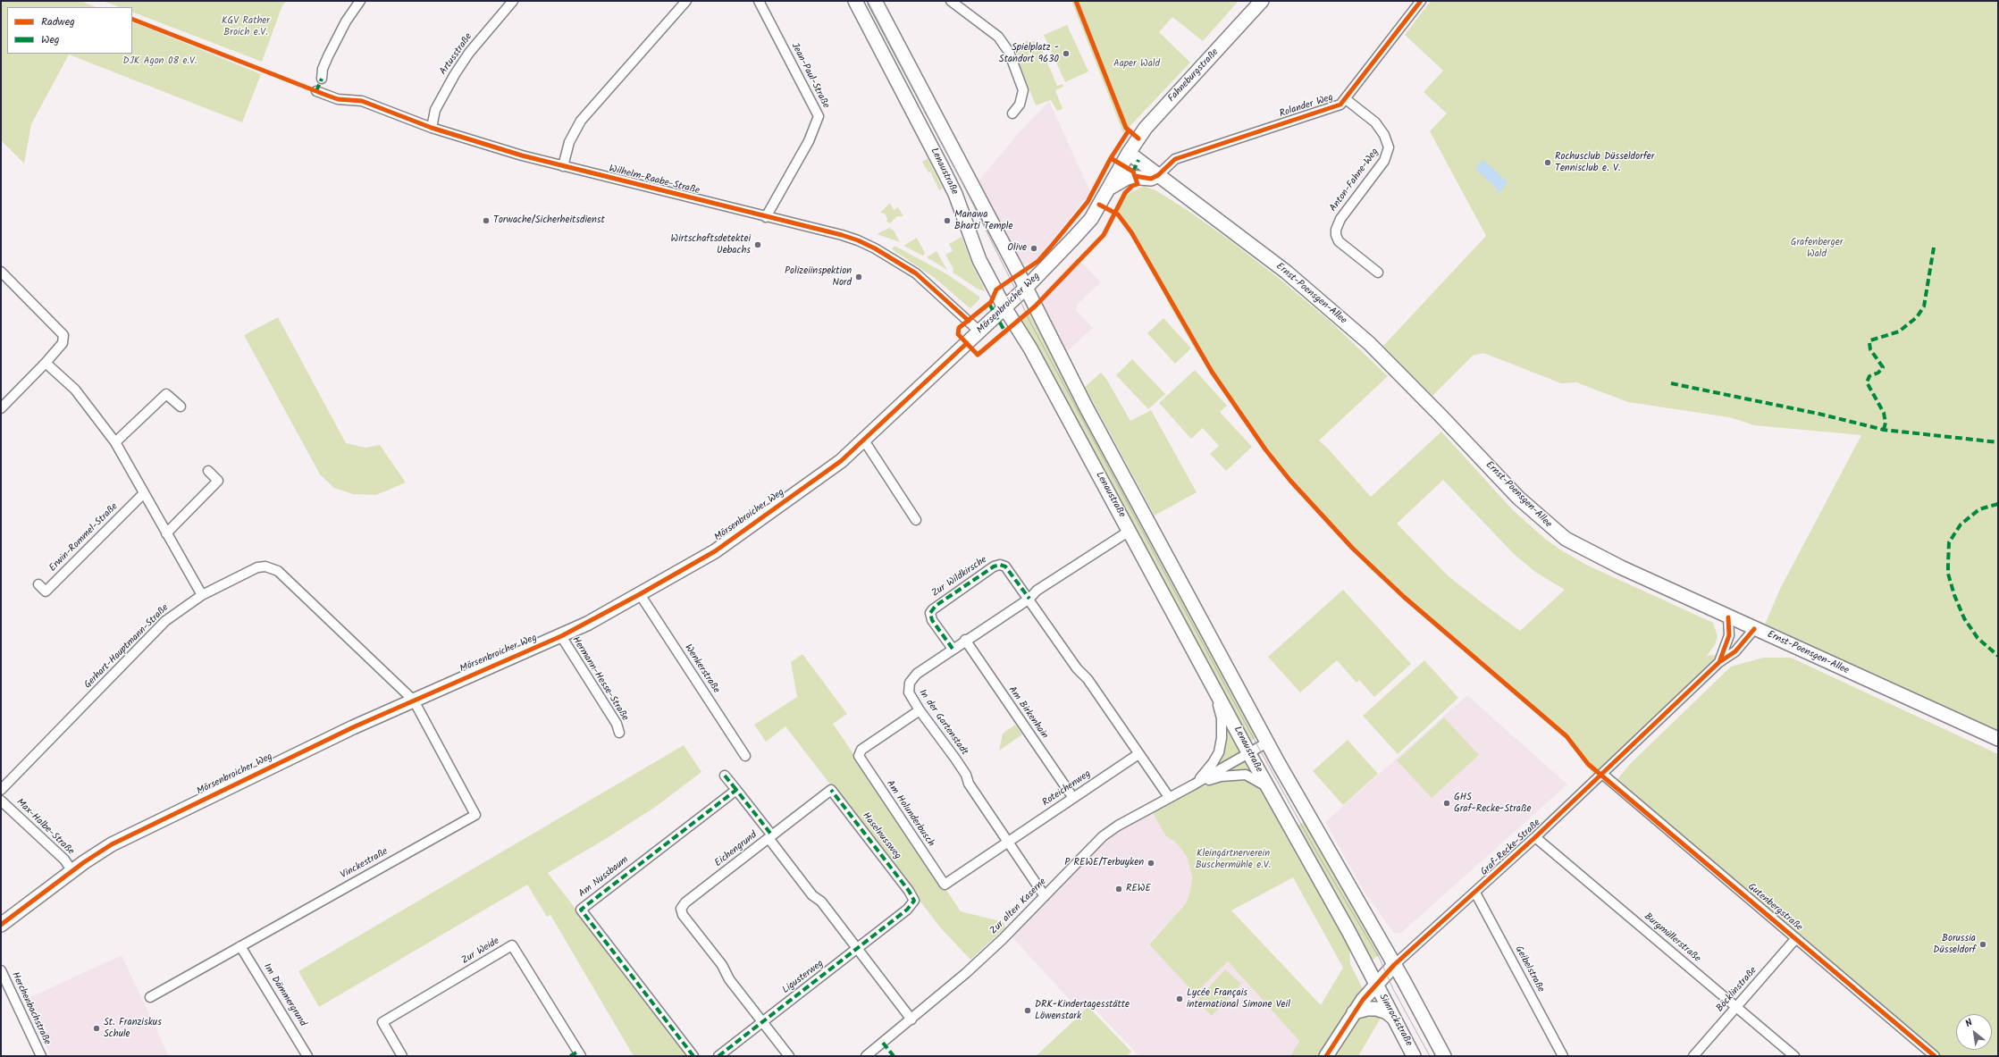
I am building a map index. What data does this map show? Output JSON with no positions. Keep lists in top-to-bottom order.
{
  "streets": {
    "street": [
      "Artusstraße",
      "Jean-Paul-Straße",
      "Fahneburgstraße",
      "Rolander Weg",
      "Lenaustraße",
      "Wilhelm-Raabe-Straße",
      "Anton-Fahne-Weg",
      "Ernst-Poensgen-Allee",
      "Mörsenbroicher Weg",
      "Erwin-Rommel-Straße",
      "Zur Wildkirsche",
      "Gerhart-Hauptmann-Straße",
      "Wenkerstraße",
      "Hermann-Hesse-Straße",
      "Am Birkenhain",
      "In der Gartenstadt",
      "Roteichenweg",
      "Am Holunderbusch",
      "Max-Halbe-Straße",
      "Haselnussweg",
      "Graf-Recke-Straße",
      "Eichengrund",
      "Vinckestraße",
      "Am Nussbaum",
      "Zur alten Kaserne",
      "Gutenbergstraße",
      "Burgmüllerstraße",
      "Zur Weide",
      "Geibelstraße",
      "Ligusterweg",
      "Böcklinstraße",
      "Im Dämmergrund",
      "Herchenbachstraße",
      "Simrockstraße"
    ]
  },
  "crossings": [
    ["Artusstraße", "Wilhelm-Raabe-Straße"],
    ["Jean-Paul-Straße", "Wilhelm-Raabe-Straße"],
    ["Fahneburgstraße", "Ernst-Poensgen-Allee"],
    ["Fahneburgstraße", "Mörsenbroicher Weg"],
    ["Rolander Weg", "Anton-Fahne-Weg"],
    ["Rolander Weg", "Ernst-Poensgen-Allee"],
    ["Rolander Weg", "Mörsenbroicher Weg"],
    ["Lenaustraße", "Mörsenbroicher Weg"],
    ["Lenaustraße", "In der Gartenstadt"],
    ["Lenaustraße", "Graf-Recke-Straße"],
    ["Lenaustraße", "Zur alten Kaserne"],
    ["Lenaustraße", "Simrockstraße"],
    ["Wilhelm-Raabe-Straße", "Mörsenbroicher Weg"],
    ["Ernst-Poensgen-Allee", "Mörsenbroicher Weg"],
    ["Ernst-Poensgen-Allee", "Graf-Recke-Straße"],
    ["Mörsenbroicher Weg", "Gerhart-Hauptmann-Straße"],
    ["Mörsenbroicher Weg", "Wenkerstraße"],
    ["Mörsenbroicher Weg", "Hermann-Hesse-Straße"],
    ["Mörsenbroicher Weg", "Max-Halbe-Straße"],
    ["Mörsenbroicher Weg", "Vinckestraße"],
    ["Zur Wildkirsche", "In der Gartenstadt"],
    ["Gerhart-Hauptmann-Straße", "Vinckestraße"],
    ["Am Birkenhain", "In der Gartenstadt"],
    ["Am Birkenhain", "Roteichenweg"],
    ["In der Gartenstadt", "Roteichenweg"],
    ["In der Gartenstadt", "Am Holunderbusch"],
    ["In der Gartenstadt", "Zur alten Kaserne"],
    ["Roteichenweg", "Am Holunderbusch"],
    ["Haselnussweg", "Eichengrund"],
    ["Haselnussweg", "Ligusterweg"],
    ["Graf-Recke-Straße", "Gutenbergstraße"],
    ["Graf-Recke-Straße", "Burgmüllerstraße"],
    ["Graf-Recke-Straße", "Geibelstraße"],
    ["Graf-Recke-Straße", "Simrockstraße"],
    ["Eichengrund", "Zur alten Kaserne"],
    ["Eichengrund", "Ligusterweg"],
    ["Vinckestraße", "Im Dämmergrund"],
    ["Gutenbergstraße", "Böcklinstraße"],
    ["Burgmüllerstraße", "Böcklinstraße"]
  ],
  "parks": [
    "KGV Rather Broich e.V.",
    "DJK Agon 08 e.V.",
    "Aaper Wald",
    "Grafenberger Wald",
    "Kleingärtnerverein Buschermühle e.V."
  ],
  "places": [
    "Spielplatz - Standort 9630",
    "Rochusclub Düsseldorfer Tennisclub e. V.",
    "Torwache/Sicherheitsdienst",
    "Manawa Bharti Temple",
    "Wirtschaftsdetektei Uebachs",
    "Olive",
    "Polizeiinspektion Nord",
    "GHS Graf-Recke-Straße",
    "P REWE/Terbuyken",
    "REWE",
    "Borussia Düsseldorf",
    "Lycée Français international Simone Veil",
    "DRK-Kindertagesstätte Löwenstark",
    "St. Franziskus Schule"
  ],
  "legend": ["Radweg", "Weg"],
  "north": "top left"
}
